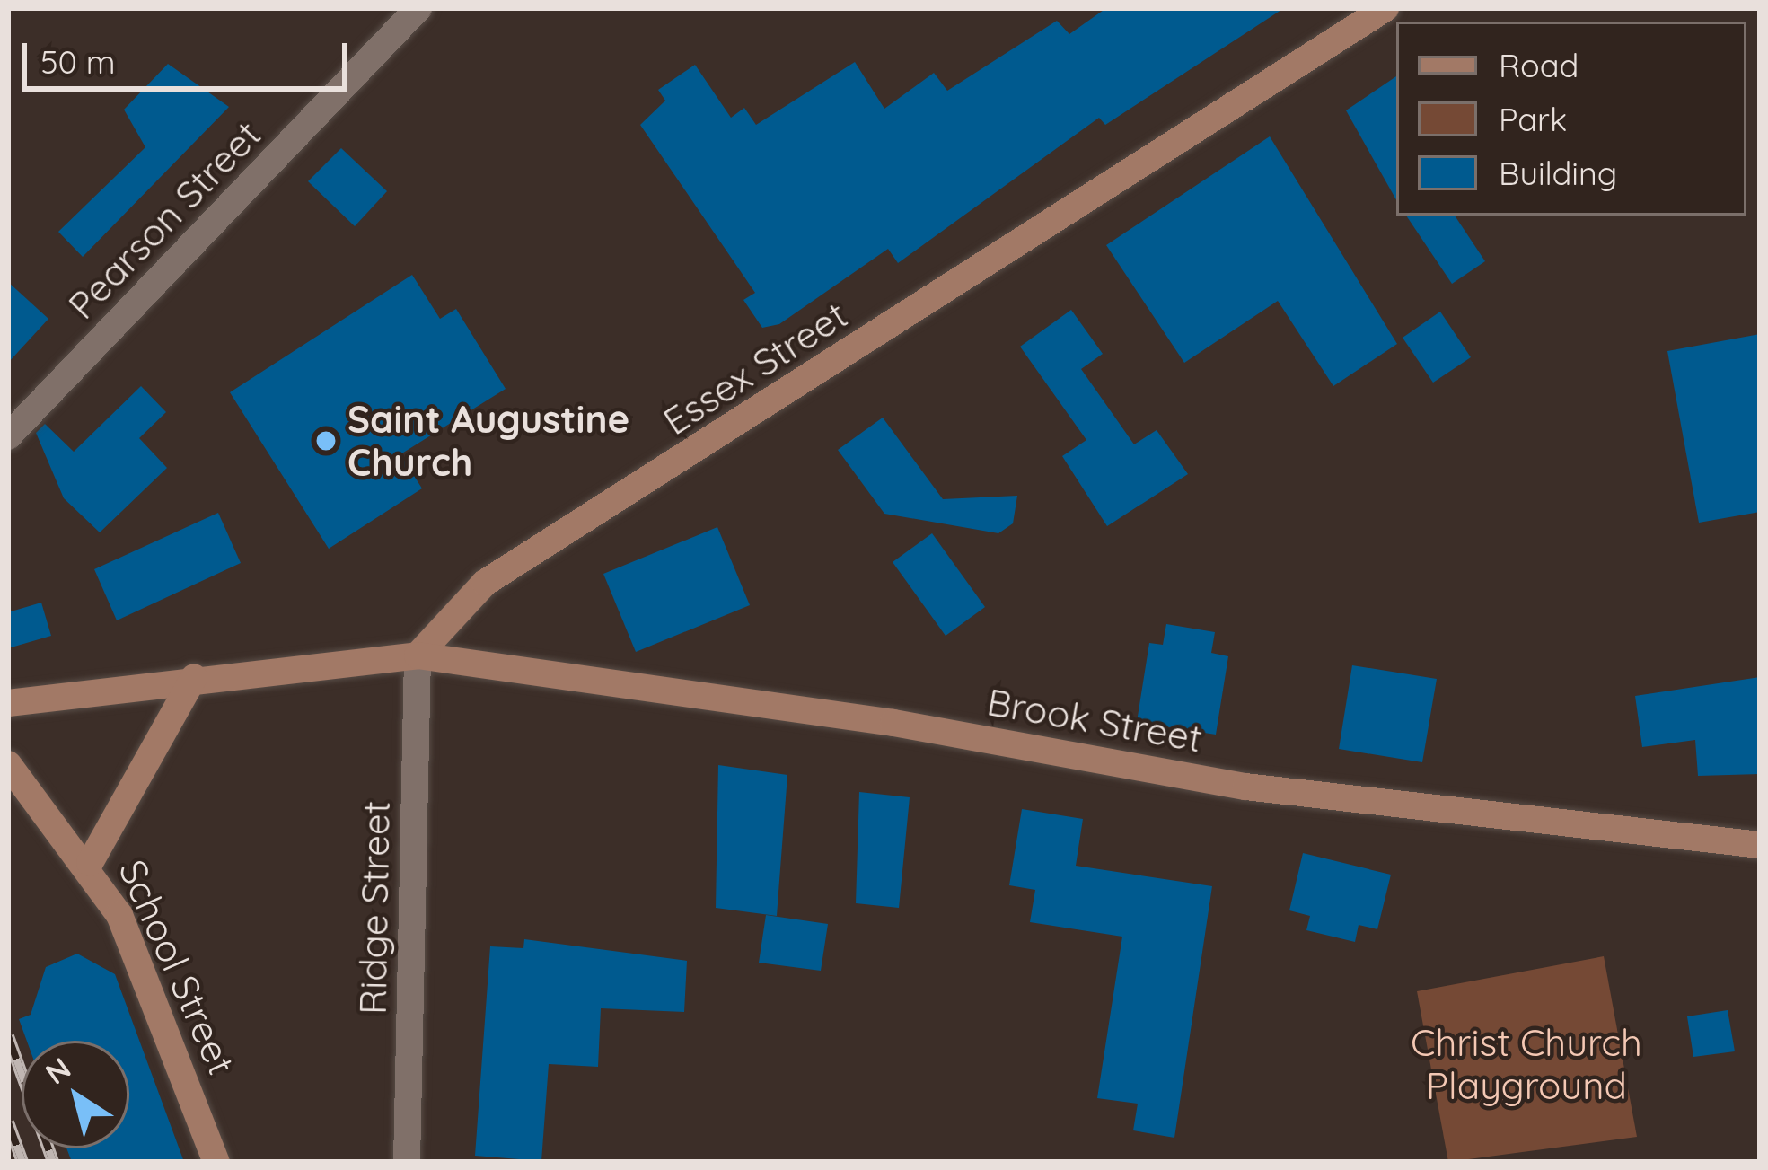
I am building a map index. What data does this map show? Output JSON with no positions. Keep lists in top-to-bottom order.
{
  "streets": {
    "main road": ["Essex Street", "Brook Street", "School Street"],
    "street": ["Pearson Street", "Ridge Street"]
  },
  "crossings": [
    ["Essex Street", "Brook Street"],
    ["Essex Street", "Ridge Street"],
    ["Brook Street", "Ridge Street"]
  ],
  "parks": ["Christ Church Playground"],
  "places": ["Saint Augustine Church"],
  "legend": ["Road", "Park", "Building"],
  "scale_bar": "50 m",
  "north": "top left"
}
